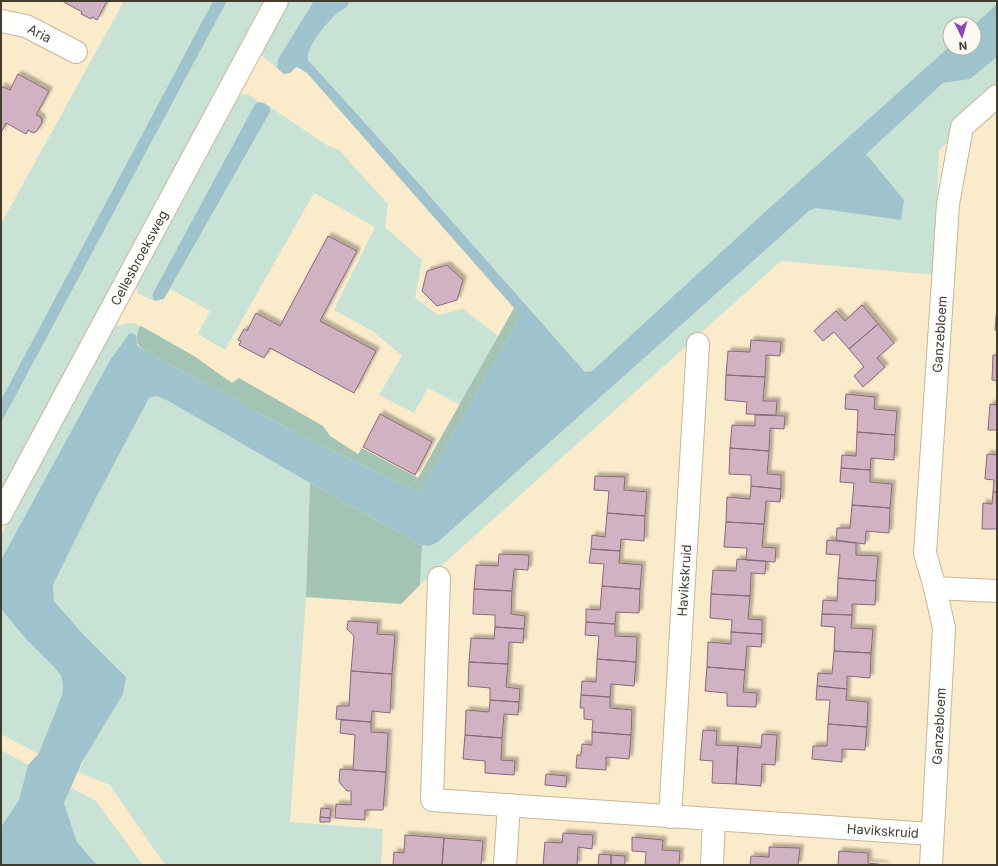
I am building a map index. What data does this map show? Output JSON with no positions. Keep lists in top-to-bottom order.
{
  "streets": {
    "street": [
      "Aria",
      "Cellesbroeksweg",
      "Ganzebloem",
      "Havikskruid"
    ]
  },
  "crossings": [
    ["Ganzebloem", "Havikskruid"]
  ],
  "north": "bottom"
}
